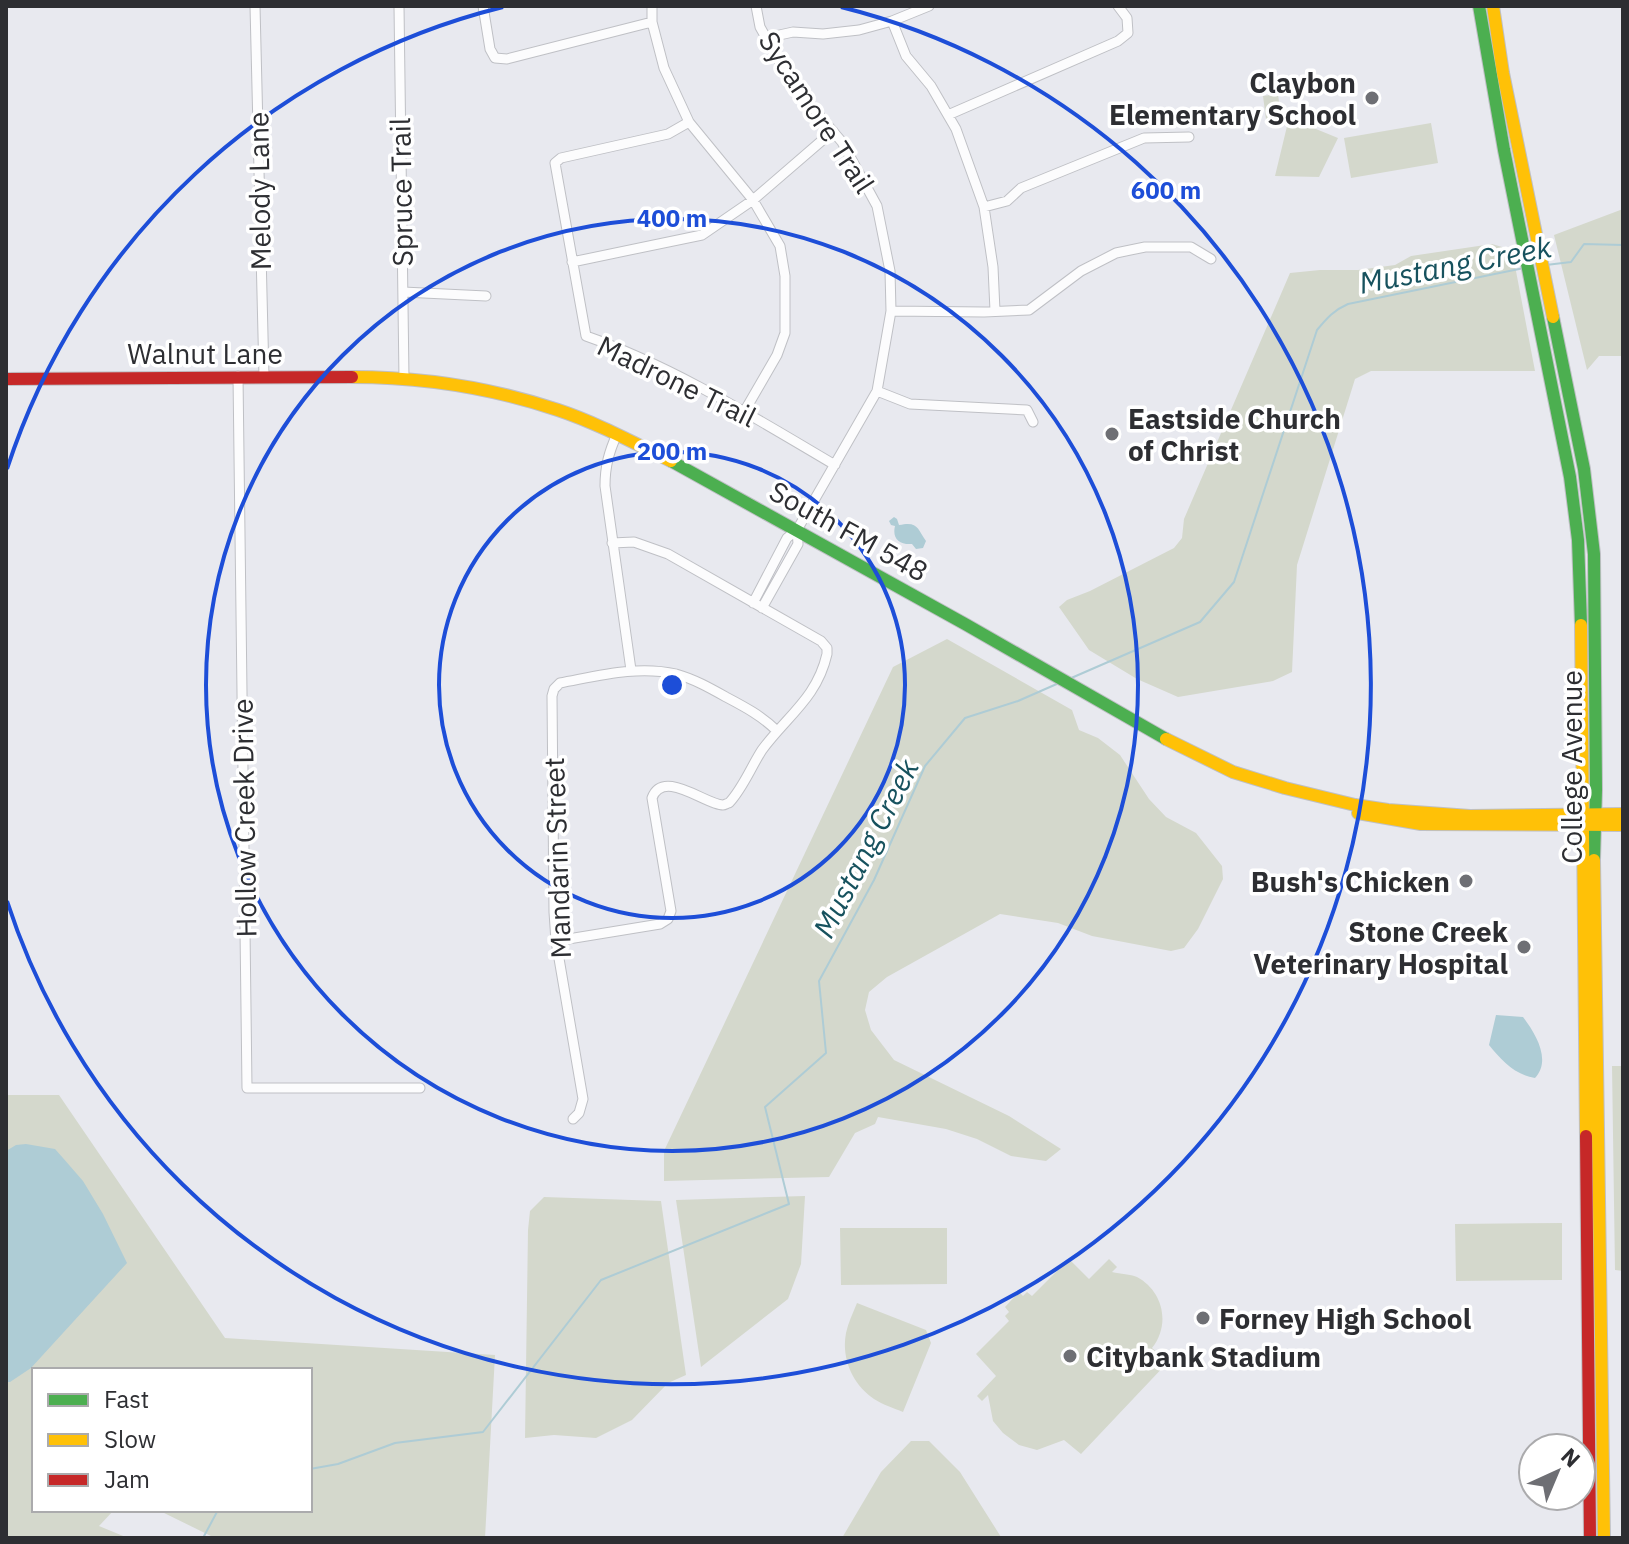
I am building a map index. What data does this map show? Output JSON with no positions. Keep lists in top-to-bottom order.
{
  "streets": {
    "main road": ["Walnut Lane", "South FM 548", "College Avenue"],
    "street": [
      "Sycamore Trail",
      "Melody Lane",
      "Spruce Trail",
      "Madrone Trail",
      "Hollow Creek Drive",
      "Mandarin Street"
    ]
  },
  "crossings": [
    ["Sycamore Trail", "Madrone Trail"],
    ["Sycamore Trail", "South FM 548"],
    ["Melody Lane", "Walnut Lane"],
    ["Spruce Trail", "Walnut Lane"],
    ["Spruce Trail", "South FM 548"],
    ["Walnut Lane", "South FM 548"],
    ["Walnut Lane", "Hollow Creek Drive"],
    ["South FM 548", "College Avenue"]
  ],
  "water": ["Mustang Creek"],
  "places": [
    "Claybon Elementary School",
    "Eastside Church of Christ",
    "Bush's Chicken",
    "Stone Creek Veterinary Hospital",
    "Forney High School",
    "Citybank Stadium"
  ],
  "legend": ["Fast", "Slow", "Jam"],
  "north": "top right",
  "rings": ["600 m", "400 m", "200 m"]
}
